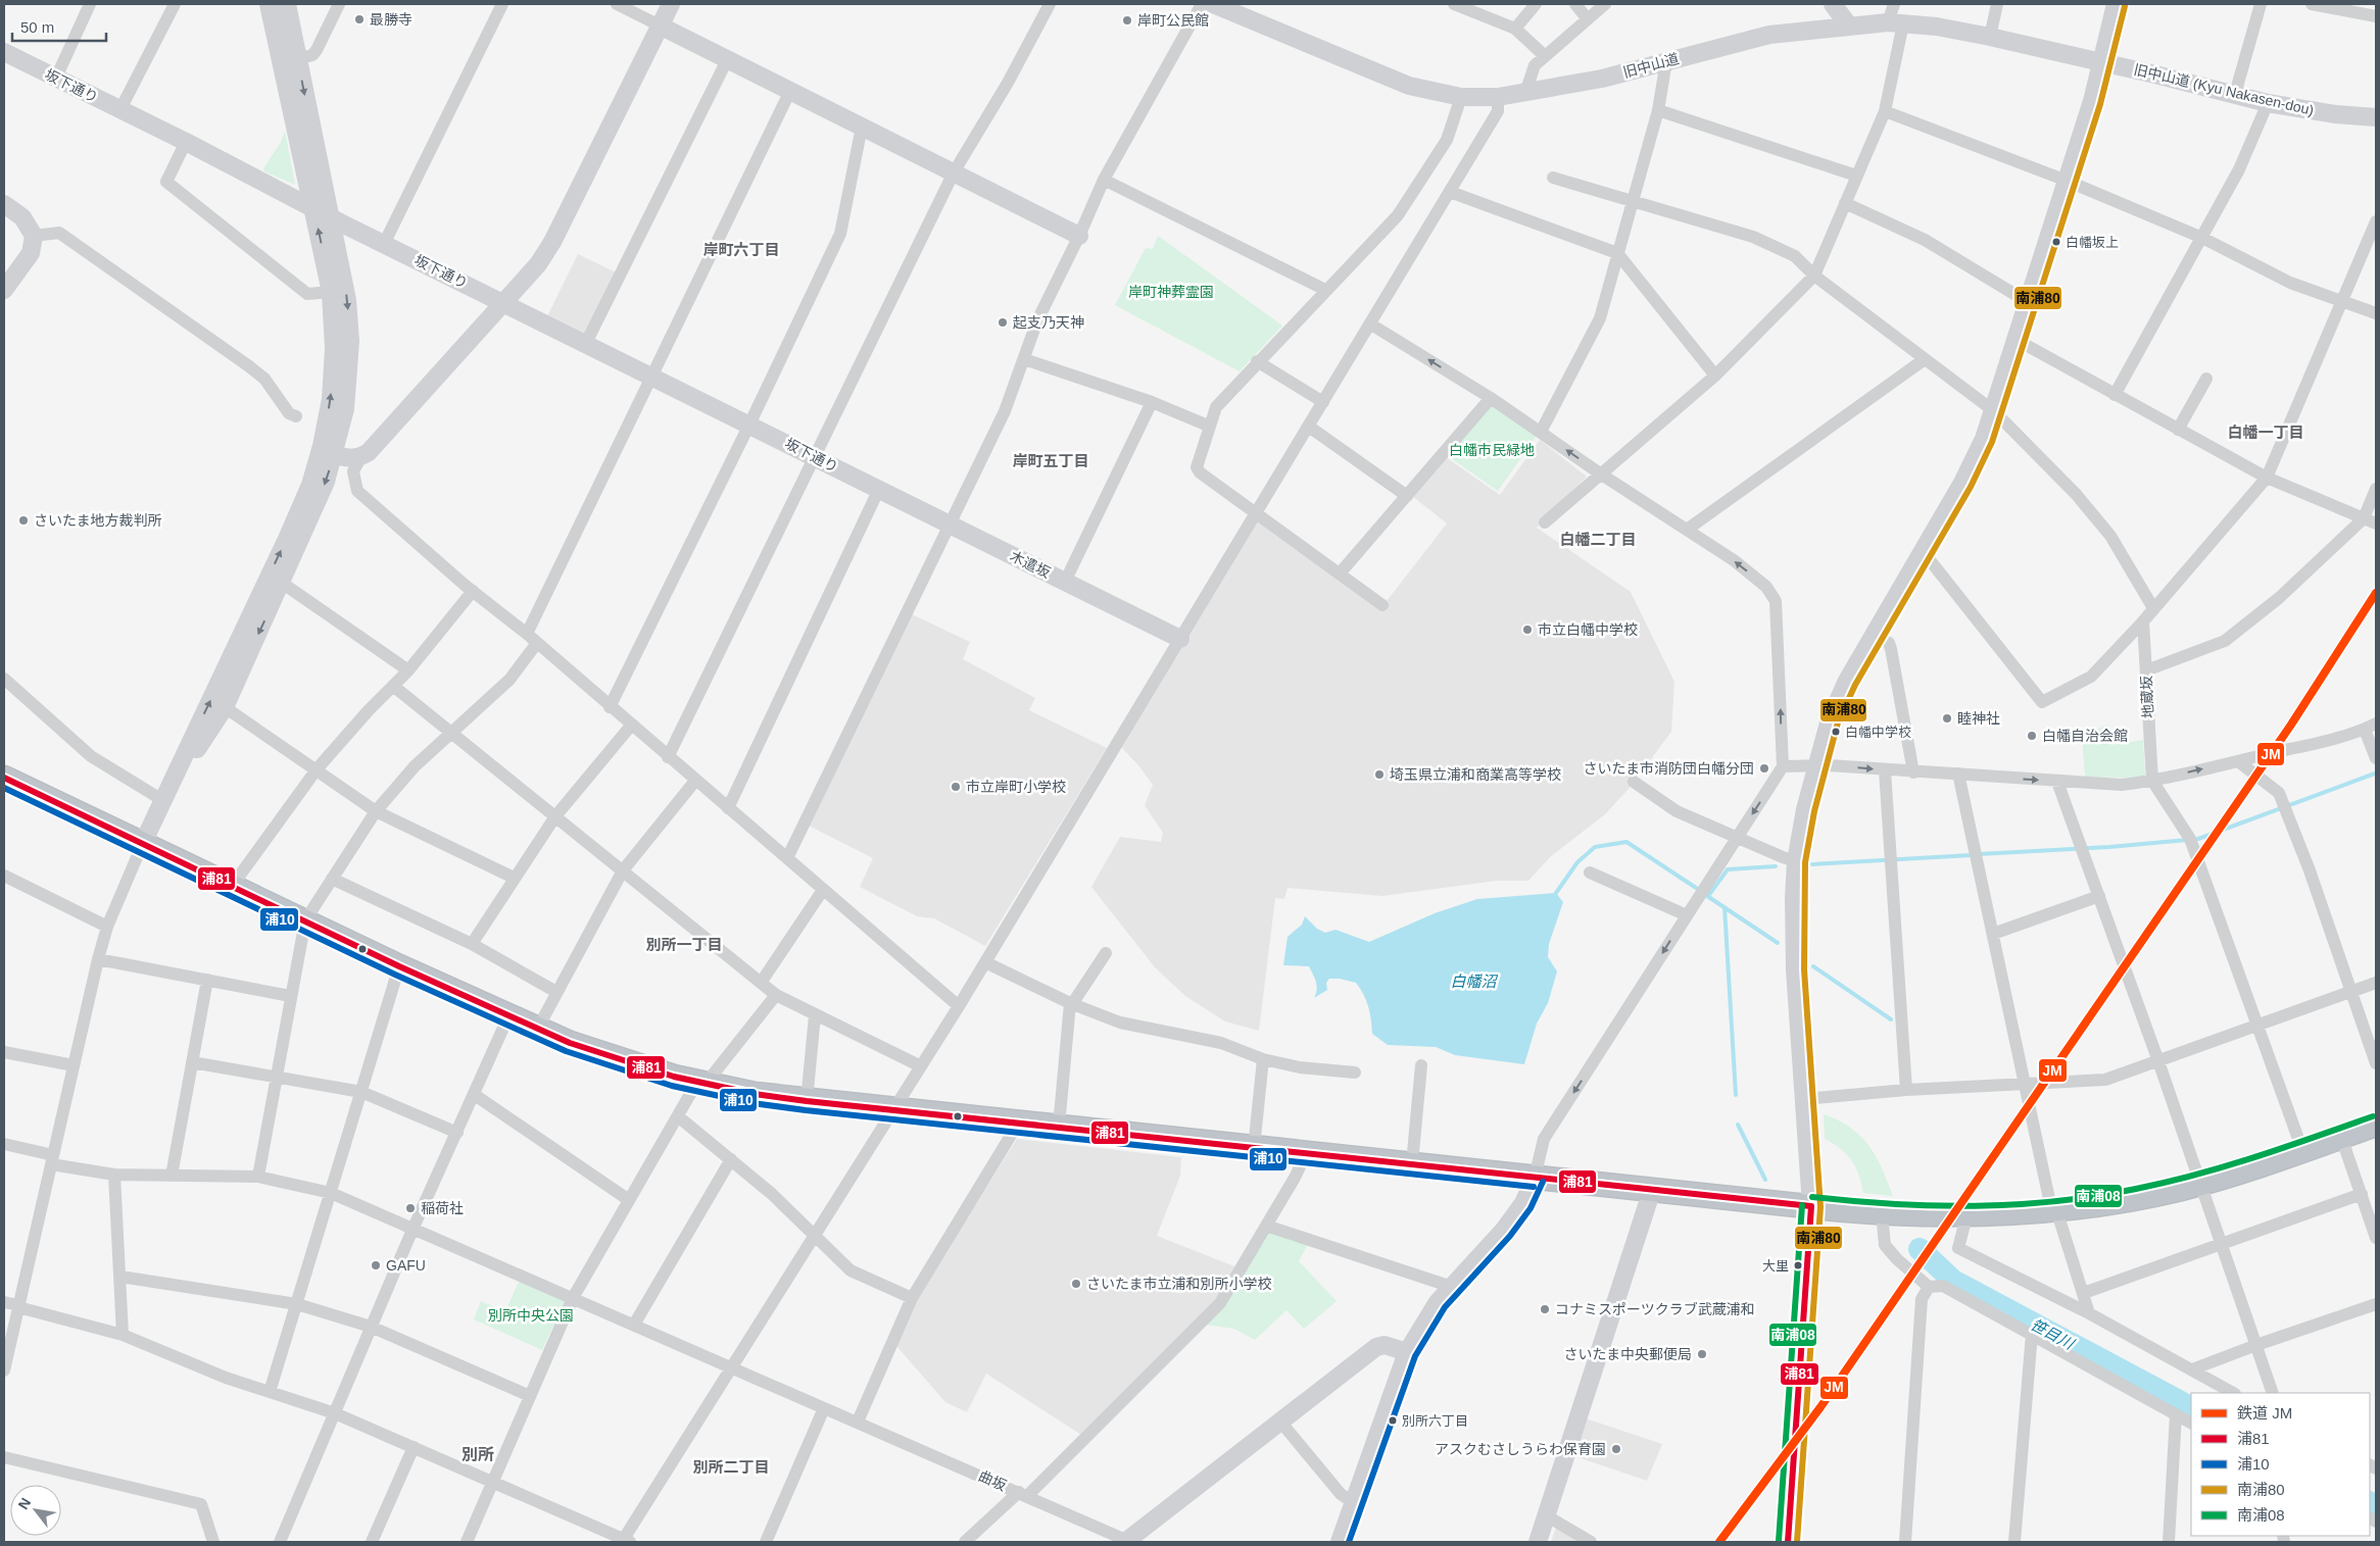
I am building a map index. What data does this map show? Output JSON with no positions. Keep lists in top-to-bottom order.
{
  "streets": {
    "street": [
      "旧中山道",
      "坂下通り",
      "旧中山道 (Kyu Nakasen-dou)",
      "木遣坂",
      "地蔵坂",
      "曲坂"
    ]
  },
  "crossings": [
    ["旧中山道", "旧中山道 (Kyu Nakasen-dou)"],
    ["坂下通り", "木遣坂"]
  ],
  "districts": [
    "岸町六丁目",
    "白幡一丁目",
    "岸町五丁目",
    "白幡二丁目",
    "別所一丁目",
    "別所",
    "別所二丁目"
  ],
  "water": ["白幡沼", "笹目川"],
  "parks": ["岸町神葬霊園", "白幡市民緑地", "別所中央公園"],
  "places": [
    "最勝寺",
    "岸町公民館",
    "白幡坂上",
    "起支乃天神",
    "さいたま地方裁判所",
    "市立白幡中学校",
    "睦神社",
    "白幡中学校",
    "白幡自治会館",
    "さいたま市消防団白幡分団",
    "埼玉県立浦和商業高等学校",
    "市立岸町小学校",
    "稲荷社",
    "GAFU",
    "大里",
    "さいたま市立浦和別所小学校",
    "コナミスポーツクラブ武蔵浦和",
    "さいたま中央郵便局",
    "別所六丁目",
    "アスクむさしうらわ保育園"
  ],
  "lines": [
    "transit line 南浦80",
    "rail line JM",
    "transit line 浦81",
    "transit line 浦10",
    "transit line 南浦08"
  ],
  "legend": [
    "鉄道 JM",
    "浦81",
    "浦10",
    "南浦80",
    "南浦08"
  ],
  "scale_bar": "50 m",
  "north": "top left"
}
